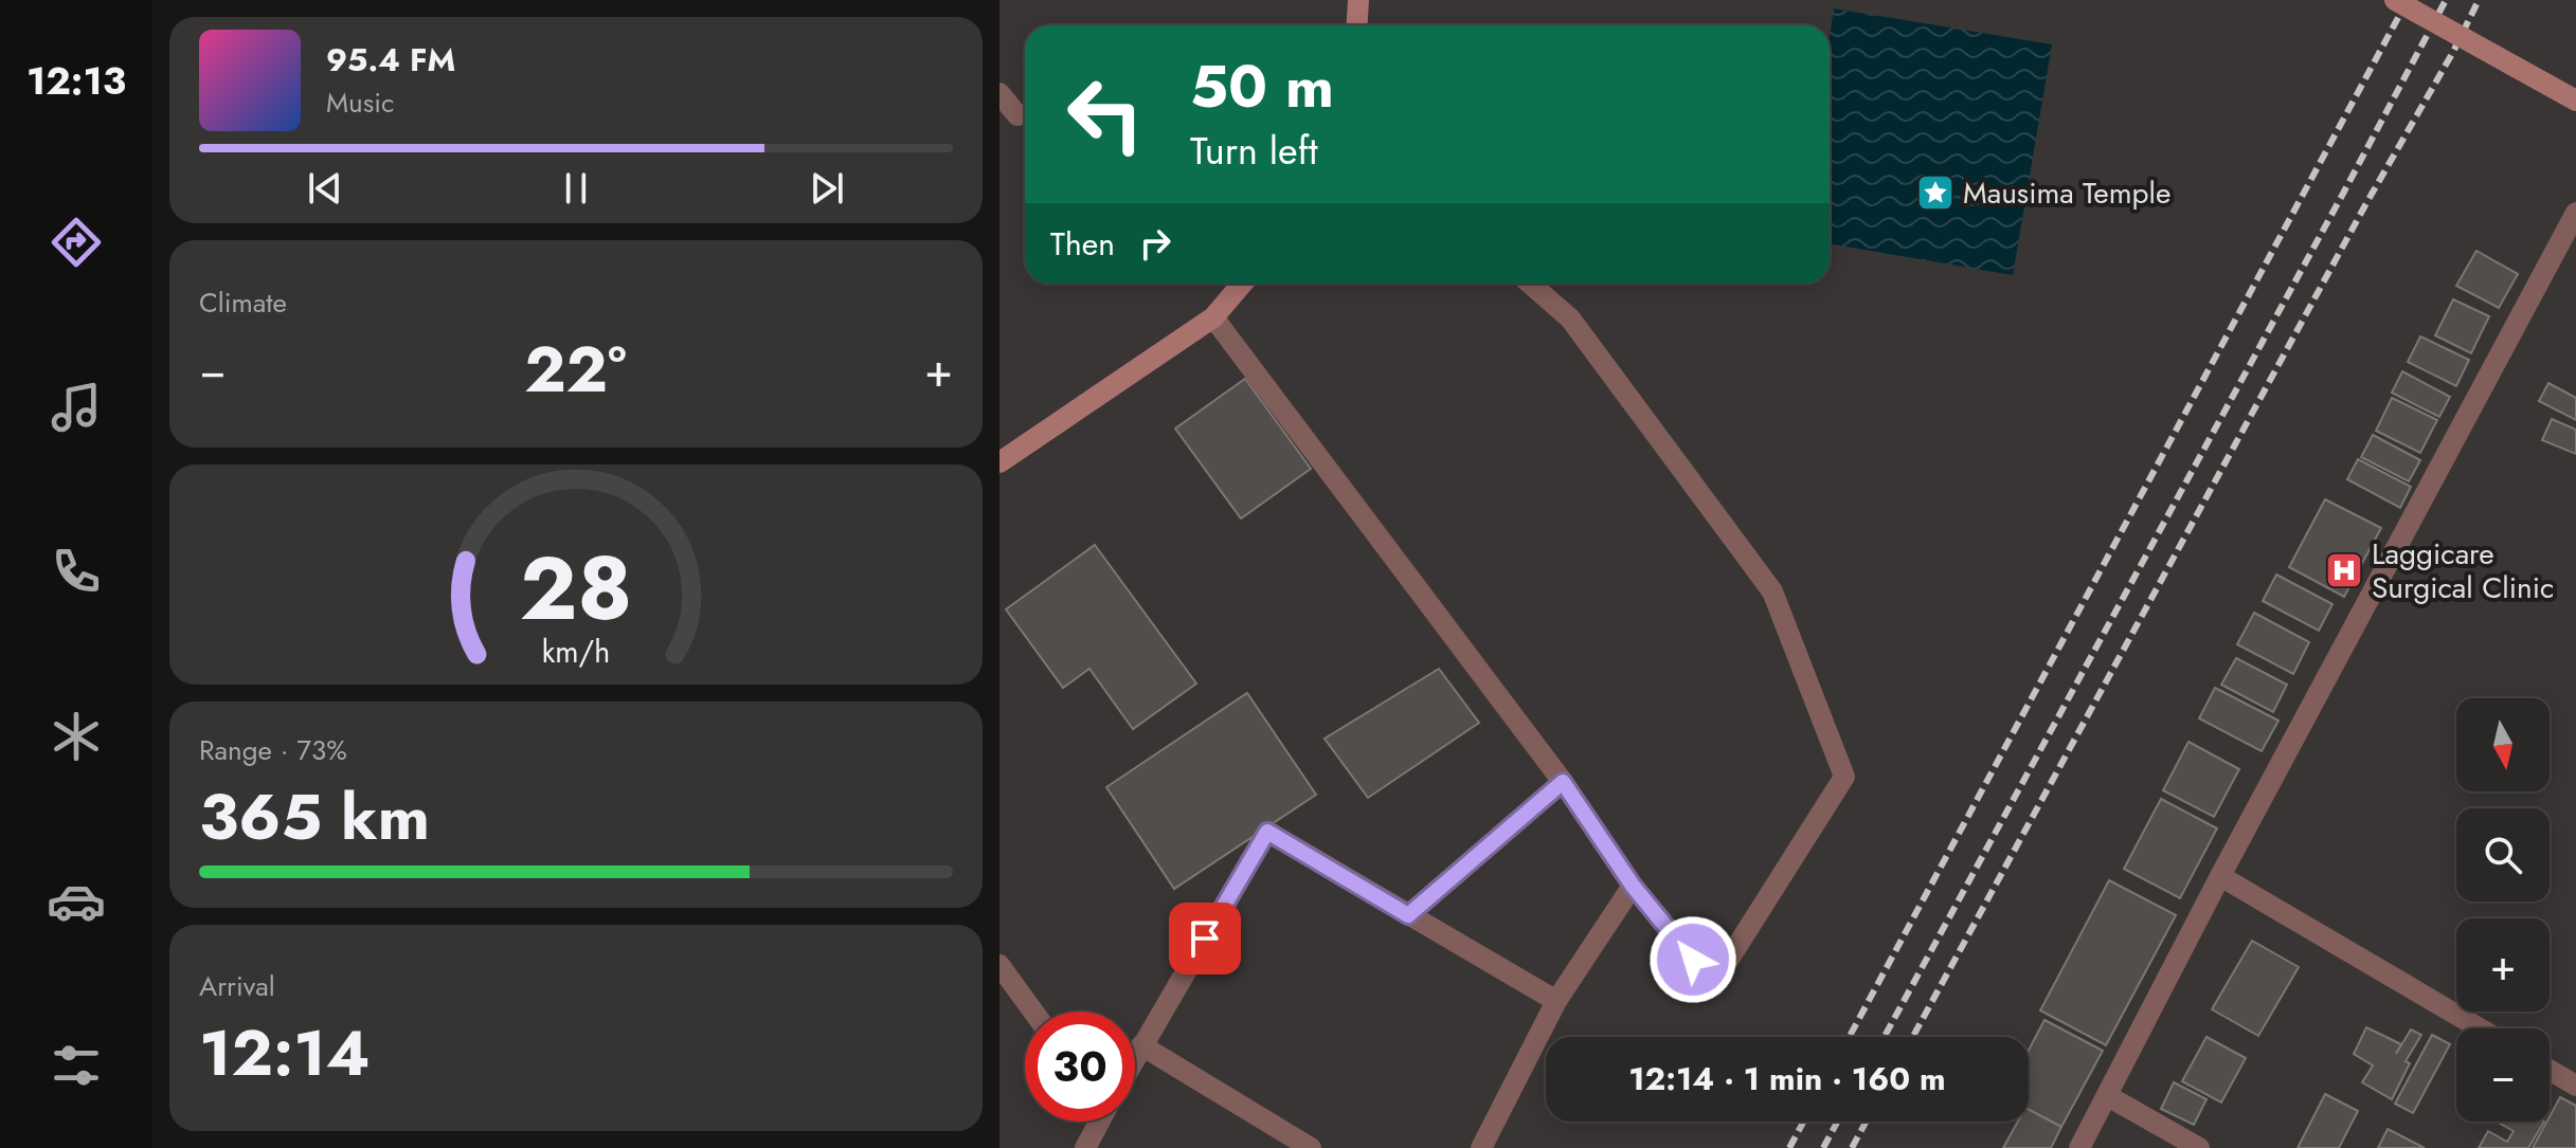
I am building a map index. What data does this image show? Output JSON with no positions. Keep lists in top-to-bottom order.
{
  "places": {
    "place": ["Mausima Temple"],
    "hospital": ["Laggicare Surgical Clinic"]
  },
  "north": "bottom",
  "page": {
    "tabs": "12:13",
    "turn": ["50 m", "Turn left"],
    "song": ["95.4 FM", "Music"],
    "then": "Then",
    "tile": [
      "Climate",
      ["Range · 73%", "365 km"],
      ["Arrival", "12:14"]
    ],
    "heat": ["−", "22°", "+"],
    "map_buttons": ["+", "−"],
    "limit": "30",
    "trip": "12:14 · 1 min · 160 m",
    "gauge": ["28", "km/h"]
  }
}
